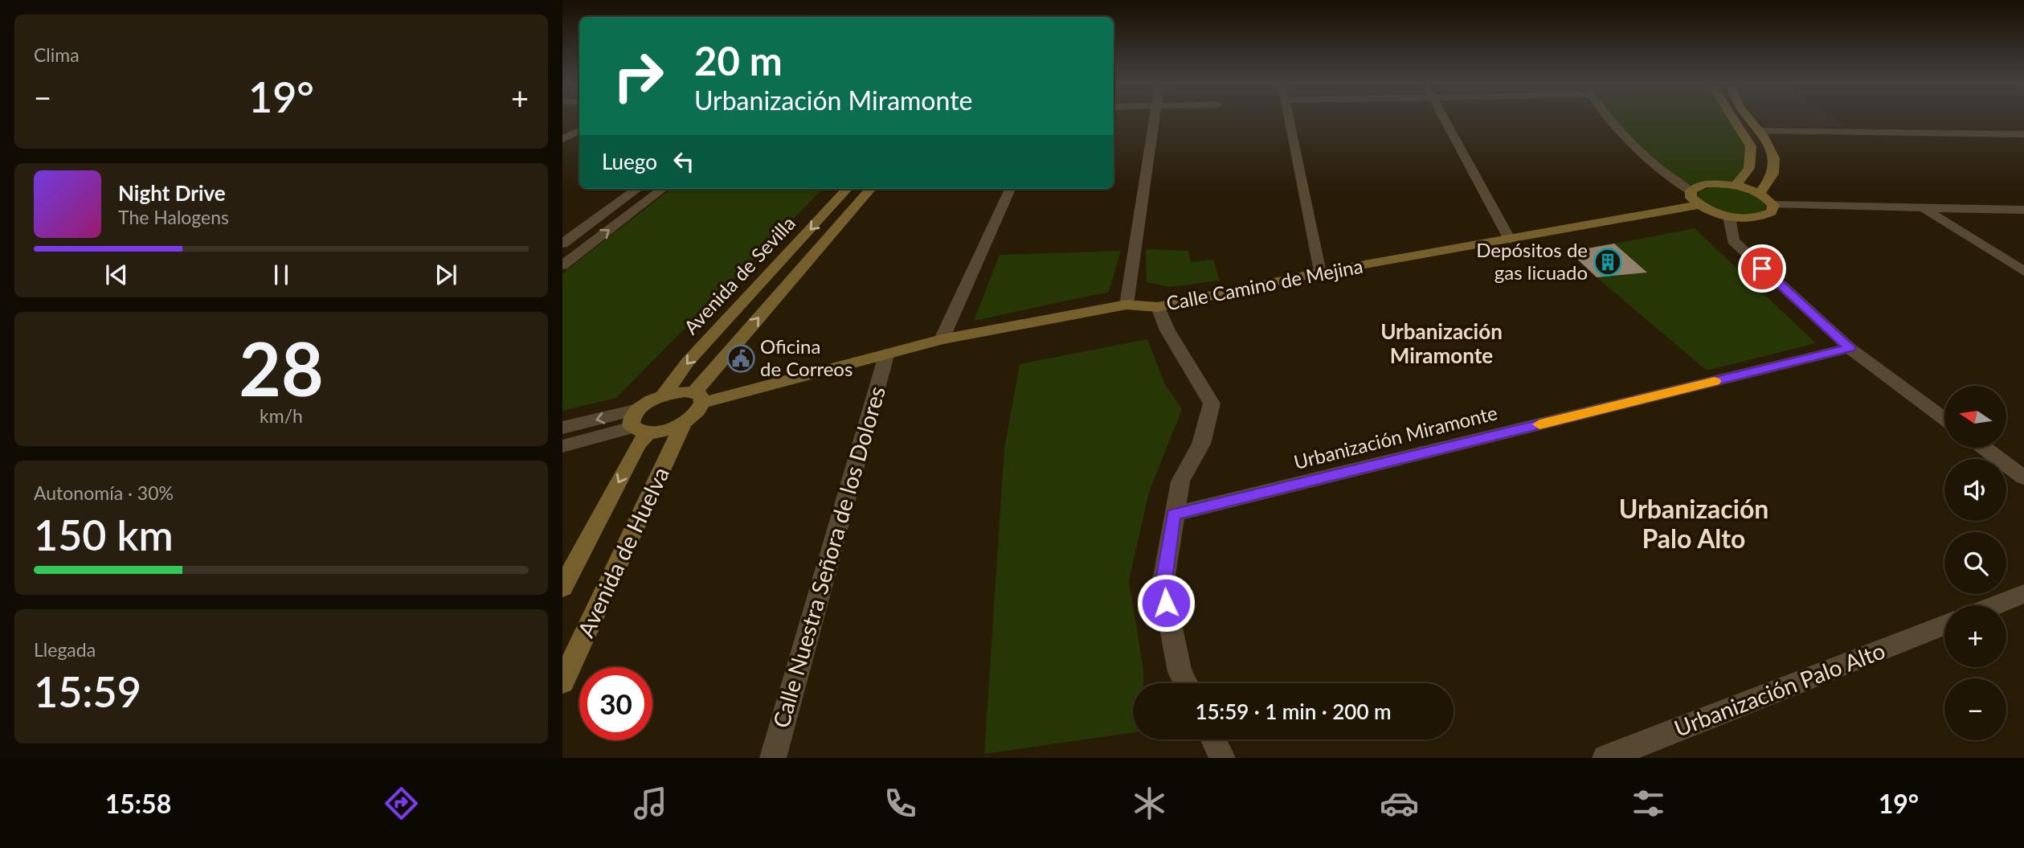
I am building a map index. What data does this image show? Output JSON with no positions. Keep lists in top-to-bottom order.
{
  "streets": {
    "street": [
      "Avenida de Sevilla",
      "Calle Camino de Mejina",
      "Urbanización Miramonte",
      "Avenida de Huelva",
      "Calle Nuestra Señora de los Dolores",
      "Urbanización Palo Alto"
    ]
  },
  "crossings": [
    ["Avenida de Sevilla", "Calle Camino de Mejina"],
    ["Avenida de Sevilla", "Avenida de Huelva"],
    ["Calle Camino de Mejina", "Calle Nuestra Señora de los Dolores"]
  ],
  "districts": ["Urbanización Miramonte", "Urbanización Palo Alto"],
  "places": {
    "building": ["Depósitos de gas licuado"],
    "public building": ["Oficina de Correos"]
  },
  "north": "left",
  "page": {
    "tile": [
      "Clima",
      ["28", "km/h"],
      ["Autonomía · 30%", "150 km"],
      ["Llegada", "15:59"]
    ],
    "turn": ["20 m", "Urbanización Miramonte"],
    "heat": ["−", "19°", "+"],
    "then": "Luego",
    "song": ["Night Drive", "The Halogens"],
    "map_buttons": ["+", "−"],
    "limit": "30",
    "trip": "15:59 · 1 min · 200 m",
    "tabs": ["15:58", "19°"]
  }
}
